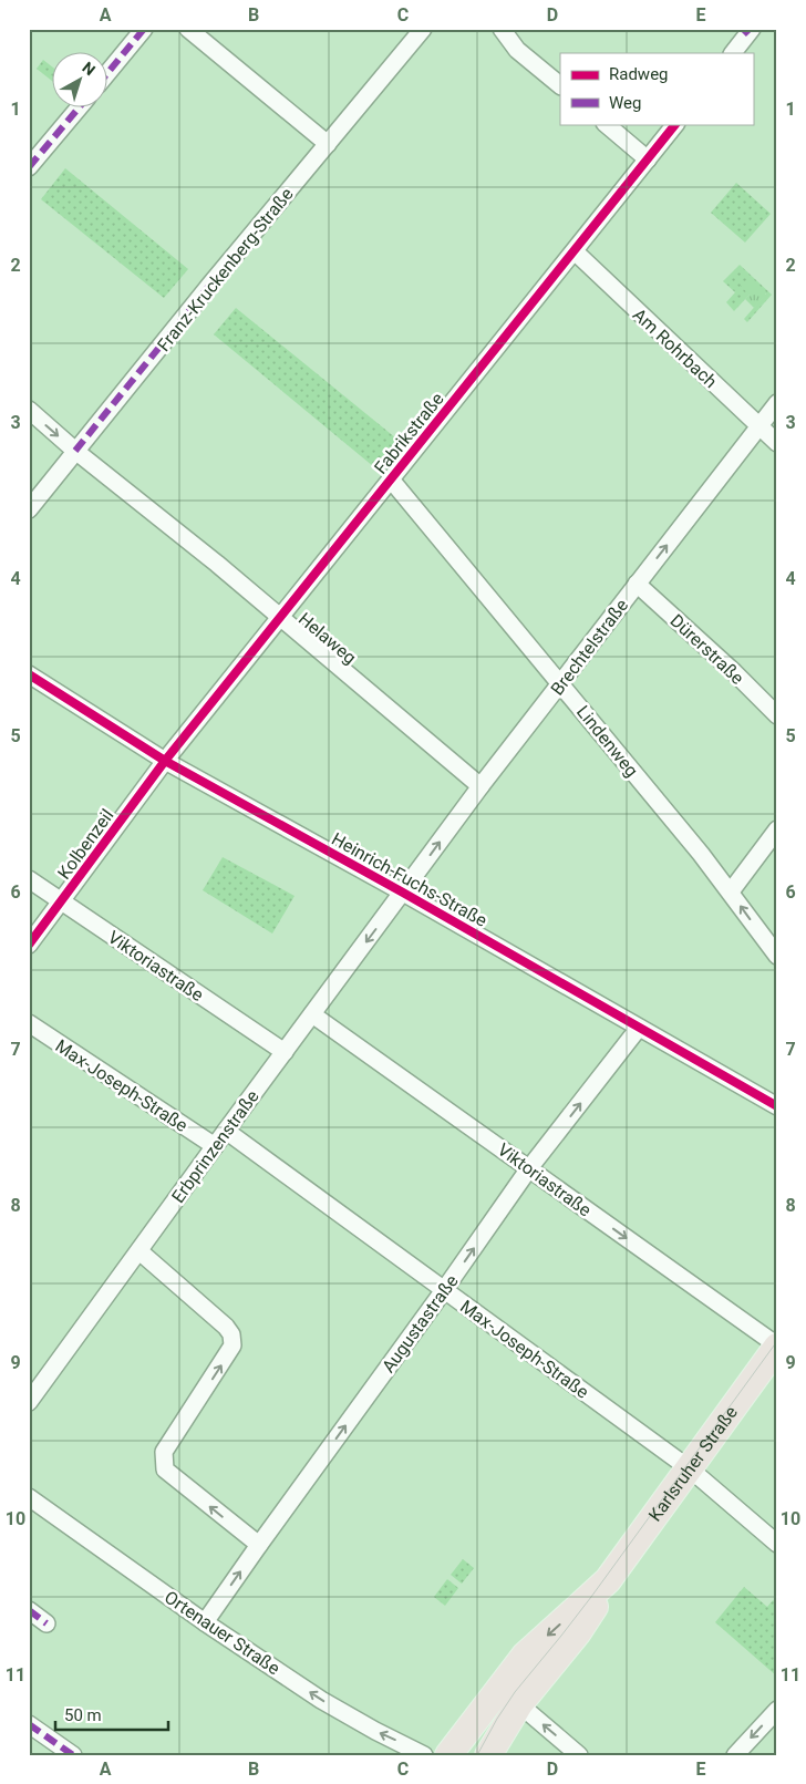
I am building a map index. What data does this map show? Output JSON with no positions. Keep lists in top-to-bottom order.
{
  "streets": {
    "main road": ["Karlsruher Straße"],
    "street": [
      "Franz-Kruckenberg-Straße",
      "Am Rohrbach",
      "Fabrikstraße",
      "Helaweg",
      "Brechtelstraße",
      "Dürerstraße",
      "Lindenweg",
      "Kolbenzeil",
      "Heinrich-Fuchs-Straße",
      "Viktoriastraße",
      "Max-Joseph-Straße",
      "Erbprinzenstraße",
      "Augustastraße",
      "Ortenauer Straße"
    ]
  },
  "crossings": [
    ["Franz-Kruckenberg-Straße", "Helaweg"],
    ["Am Rohrbach", "Fabrikstraße"],
    ["Am Rohrbach", "Brechtelstraße"],
    ["Fabrikstraße", "Helaweg"],
    ["Fabrikstraße", "Lindenweg"],
    ["Fabrikstraße", "Kolbenzeil"],
    ["Fabrikstraße", "Heinrich-Fuchs-Straße"],
    ["Helaweg", "Brechtelstraße"],
    ["Brechtelstraße", "Dürerstraße"],
    ["Brechtelstraße", "Lindenweg"],
    ["Brechtelstraße", "Heinrich-Fuchs-Straße"],
    ["Brechtelstraße", "Erbprinzenstraße"],
    ["Kolbenzeil", "Heinrich-Fuchs-Straße"],
    ["Kolbenzeil", "Viktoriastraße"],
    ["Heinrich-Fuchs-Straße", "Erbprinzenstraße"],
    ["Heinrich-Fuchs-Straße", "Augustastraße"],
    ["Viktoriastraße", "Erbprinzenstraße"],
    ["Viktoriastraße", "Augustastraße"],
    ["Viktoriastraße", "Karlsruher Straße"],
    ["Max-Joseph-Straße", "Erbprinzenstraße"],
    ["Max-Joseph-Straße", "Augustastraße"],
    ["Max-Joseph-Straße", "Karlsruher Straße"],
    ["Augustastraße", "Ortenauer Straße"]
  ],
  "one_way": ["Brechtelstraße", "Augustastraße", "Ortenauer Straße"],
  "legend": ["Radweg", "Weg"],
  "scale_bar": "50 m",
  "north": "top right",
  "grid": {
    "columns": [
      "A",
      "B",
      "C",
      "D",
      "E"
    ],
    "rows": [
      "1",
      "2",
      "3",
      "4",
      "5",
      "6",
      "7",
      "8",
      "9",
      "10",
      "11"
    ]
  }
}
